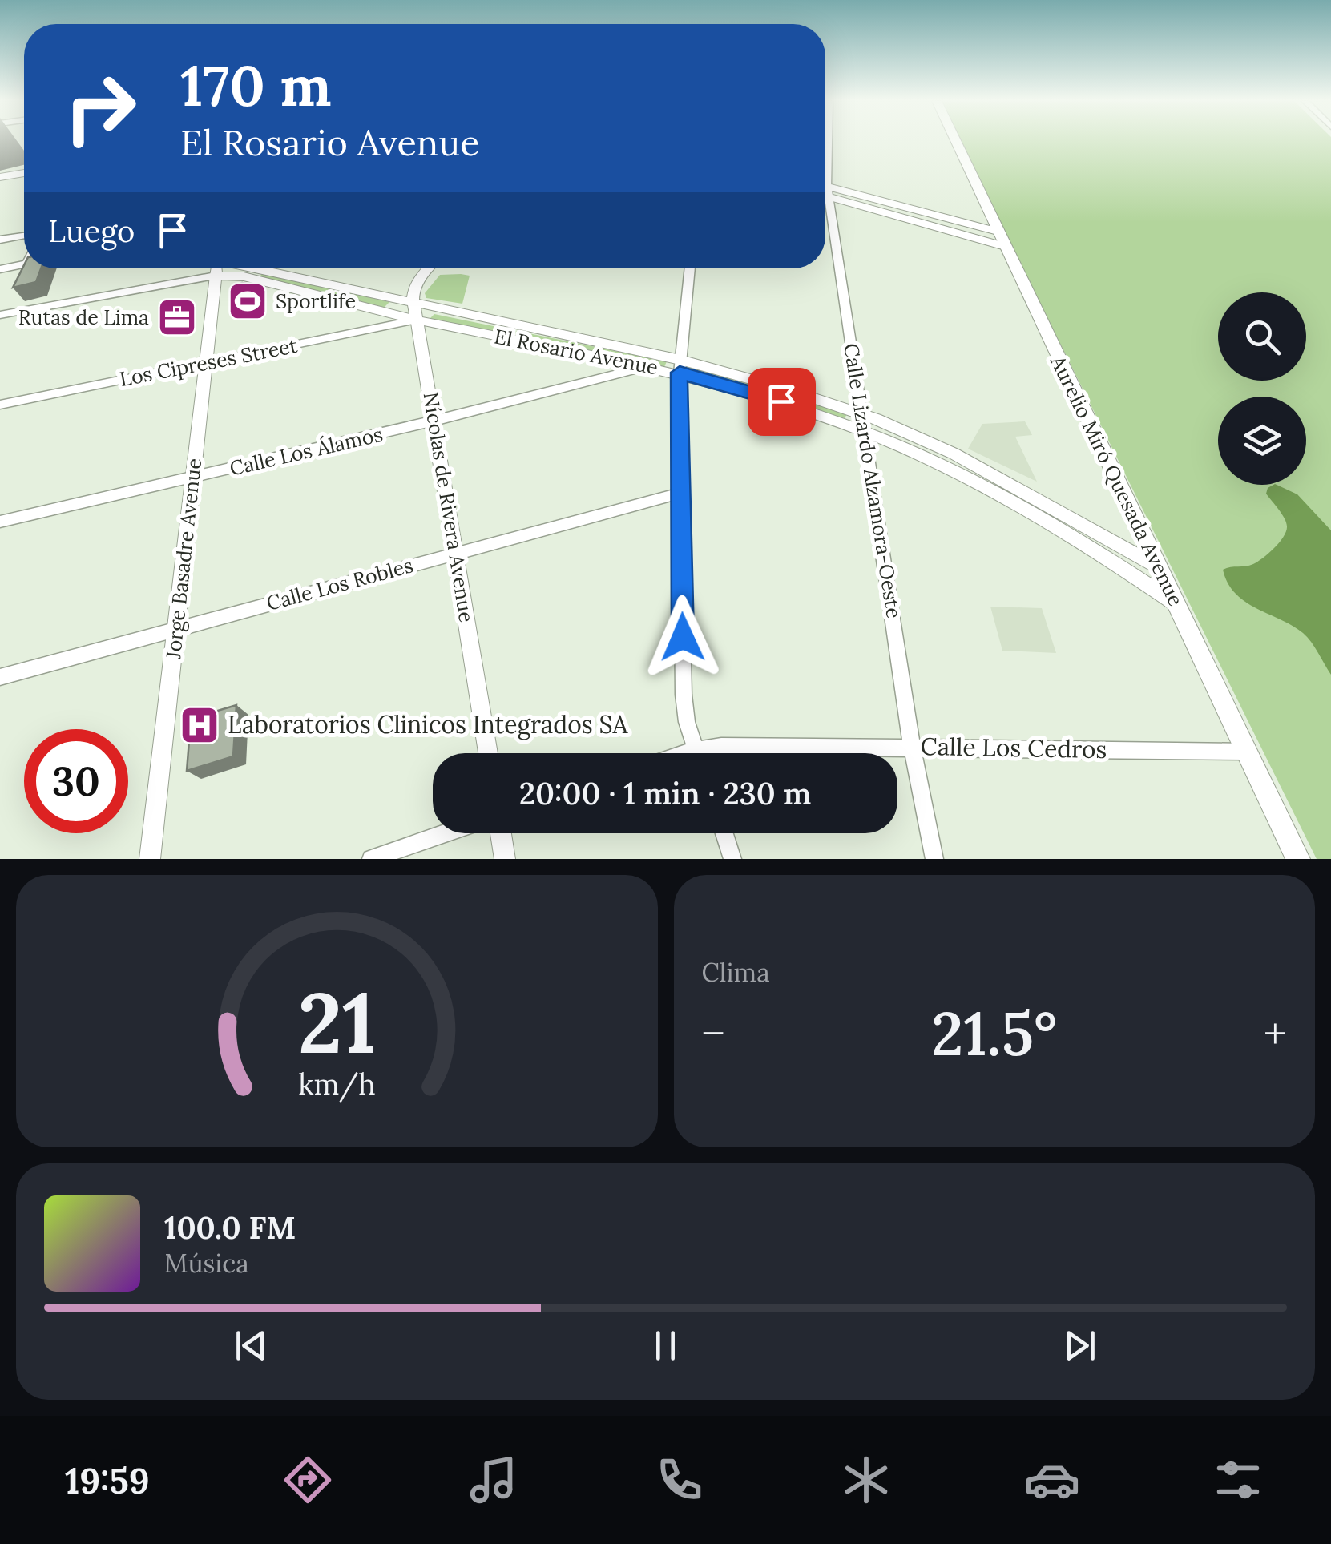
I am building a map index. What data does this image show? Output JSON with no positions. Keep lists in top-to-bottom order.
{
  "streets": {
    "main road": ["Aurelio Miró Quesada Avenue"],
    "street": [
      "El Rosario Avenue",
      "Los Cipreses Street",
      "Calle Los Álamos",
      "Calle Lizardo Alzamora-Oeste",
      "Nícolas de Rivera Avenue",
      "Jorge Basadre Avenue",
      "Calle Los Robles",
      "Calle Los Cedros"
    ]
  },
  "crossings": [
    ["El Rosario Avenue", "Los Cipreses Street"],
    ["El Rosario Avenue", "Calle Los Álamos"],
    ["El Rosario Avenue", "Calle Lizardo Alzamora-Oeste"],
    ["El Rosario Avenue", "Aurelio Miró Quesada Avenue"],
    ["El Rosario Avenue", "Nícolas de Rivera Avenue"],
    ["Los Cipreses Street", "Nícolas de Rivera Avenue"],
    ["Los Cipreses Street", "Jorge Basadre Avenue"],
    ["Calle Los Álamos", "Nícolas de Rivera Avenue"],
    ["Calle Los Álamos", "Jorge Basadre Avenue"],
    ["Calle Lizardo Alzamora-Oeste", "Calle Los Cedros"],
    ["Aurelio Miró Quesada Avenue", "Calle Los Cedros"],
    ["Nícolas de Rivera Avenue", "Calle Los Robles"],
    ["Jorge Basadre Avenue", "Calle Los Robles"]
  ],
  "places": {
    "sports": ["Sportlife"],
    "office": ["Rutas de Lima"],
    "hospital": ["Laboratorios Clinicos Integrados SA"]
  },
  "page": {
    "turn": ["170 m", "El Rosario Avenue"],
    "then": "Luego",
    "limit": "30",
    "trip": "20:00 · 1 min · 230 m",
    "tile": "Clima",
    "heat": ["−", "21.5°", "+"],
    "song": ["100.0 FM", "Música"],
    "tabs": "19:59",
    "gauge": ["21", "km/h"]
  }
}
